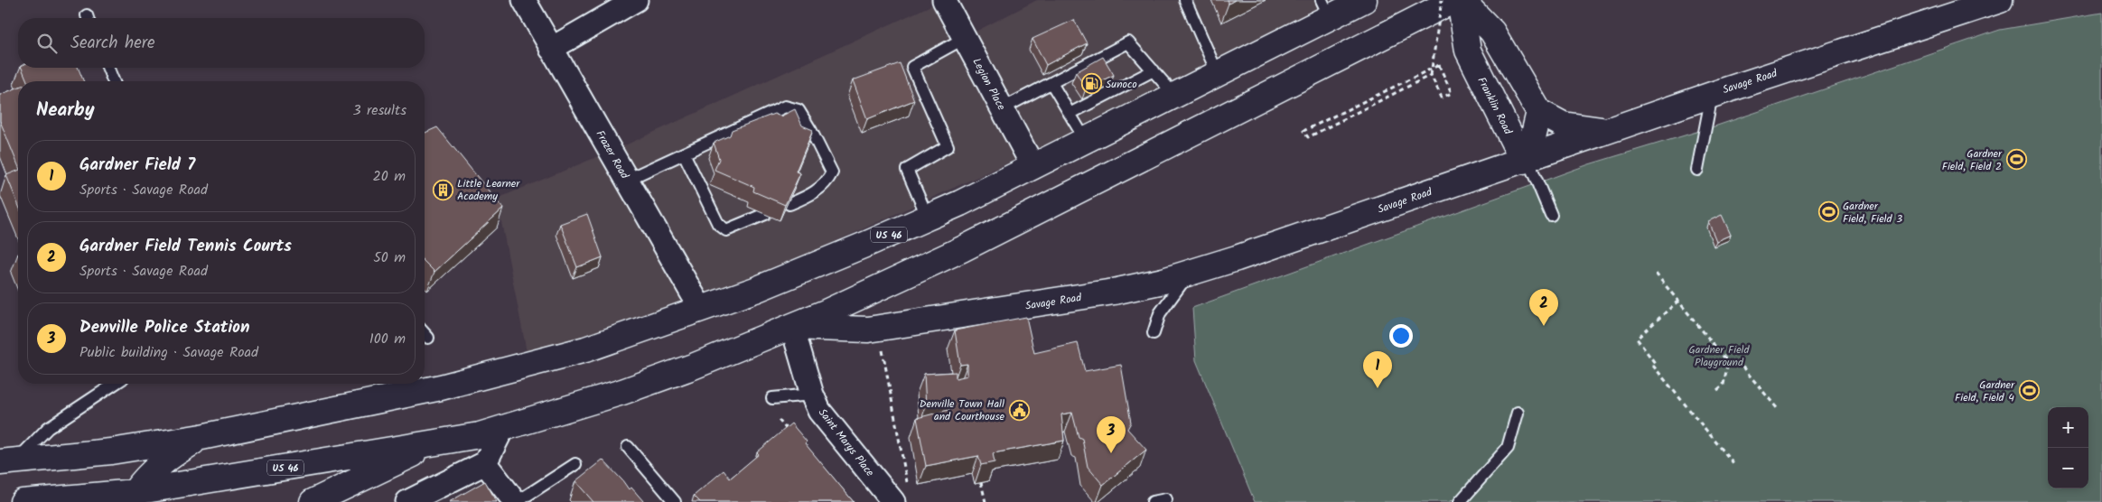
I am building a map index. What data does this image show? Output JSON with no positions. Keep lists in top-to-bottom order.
{
  "streets": {
    "main road": ["Savage Road", "Franklin Road", "US 46"],
    "street": ["Legion Place", "Frazer Road", "Saint Marys Place"]
  },
  "crossings": [
    ["Savage Road", "Franklin Road"],
    ["Savage Road", "US 46"],
    ["Savage Road", "Saint Marys Place"],
    ["Legion Place", "US 46"],
    ["Frazer Road", "US 46"],
    ["US 46", "Saint Marys Place"]
  ],
  "parks": ["Gardner Field Playground"],
  "places": {
    "fuel station": ["Sunoco"],
    "sports": ["Gardner Field, Field 2", "Gardner Field, Field 3", "Gardner Field, Field 4"],
    "building": ["Little Learner Academy"],
    "public building": ["Denville Town Hall and Courthouse"]
  },
  "page": {
    "search": "Search here",
    "heading": ["Nearby", "3 results"],
    "list": [
      {
        "mark": "1",
        "name": "Gardner Field 7",
        "note": "Sports · Savage Road",
        "value": "20 m"
      },
      {
        "mark": "2",
        "name": "Gardner Field Tennis Courts",
        "note": "Sports · Savage Road",
        "value": "50 m"
      },
      {
        "mark": "3",
        "name": "Denville Police Station",
        "note": "Public building · Savage Road",
        "value": "100 m"
      }
    ],
    "pins": ["2", "1", "3"],
    "map_buttons": ["+", "−"]
  }
}
